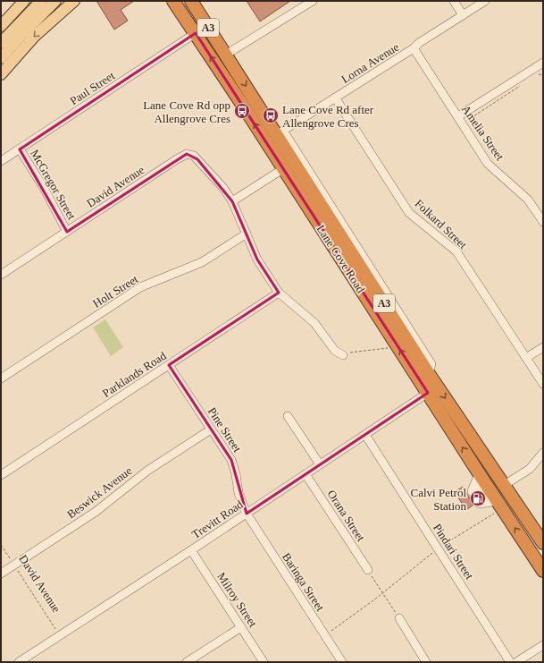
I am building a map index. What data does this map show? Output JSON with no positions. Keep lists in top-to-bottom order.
{
  "streets": {
    "highway": ["A3", "Lane Cove Road"],
    "street": [
      "Lorna Avenue",
      "Paul Street",
      "Amelia Street",
      "McGregor Street",
      "David Avenue",
      "Folkard Street",
      "Holt Street",
      "Parklands Road",
      "Pine Street",
      "Beswick Avenue",
      "Orana Street",
      "Trevitt Road",
      "Pindari Street",
      "Baringa Street",
      "Milroy Street"
    ]
  },
  "crossings": [
    ["Lorna Avenue", "Amelia Street"],
    ["Lorna Avenue", "Folkard Street"],
    ["Lorna Avenue", "Lane Cove Road"],
    ["Paul Street", "McGregor Street"],
    ["Paul Street", "Lane Cove Road"],
    ["McGregor Street", "David Avenue"],
    ["David Avenue", "Beswick Avenue"],
    ["David Avenue", "Trevitt Road"],
    ["Lane Cove Road", "Trevitt Road"],
    ["Parklands Road", "Pine Street"],
    ["Pine Street", "Beswick Avenue"],
    ["Pine Street", "Trevitt Road"],
    ["Pine Street", "Baringa Street"],
    ["Orana Street", "Trevitt Road"],
    ["Trevitt Road", "Pindari Street"],
    ["Trevitt Road", "Baringa Street"],
    ["Trevitt Road", "Milroy Street"]
  ],
  "places": {
    "bus stop": ["Lane Cove Rd opp Allengrove Cres", "Lane Cove Rd after Allengrove Cres"],
    "fuel station": ["Calvi Petrol Station"]
  }
}
